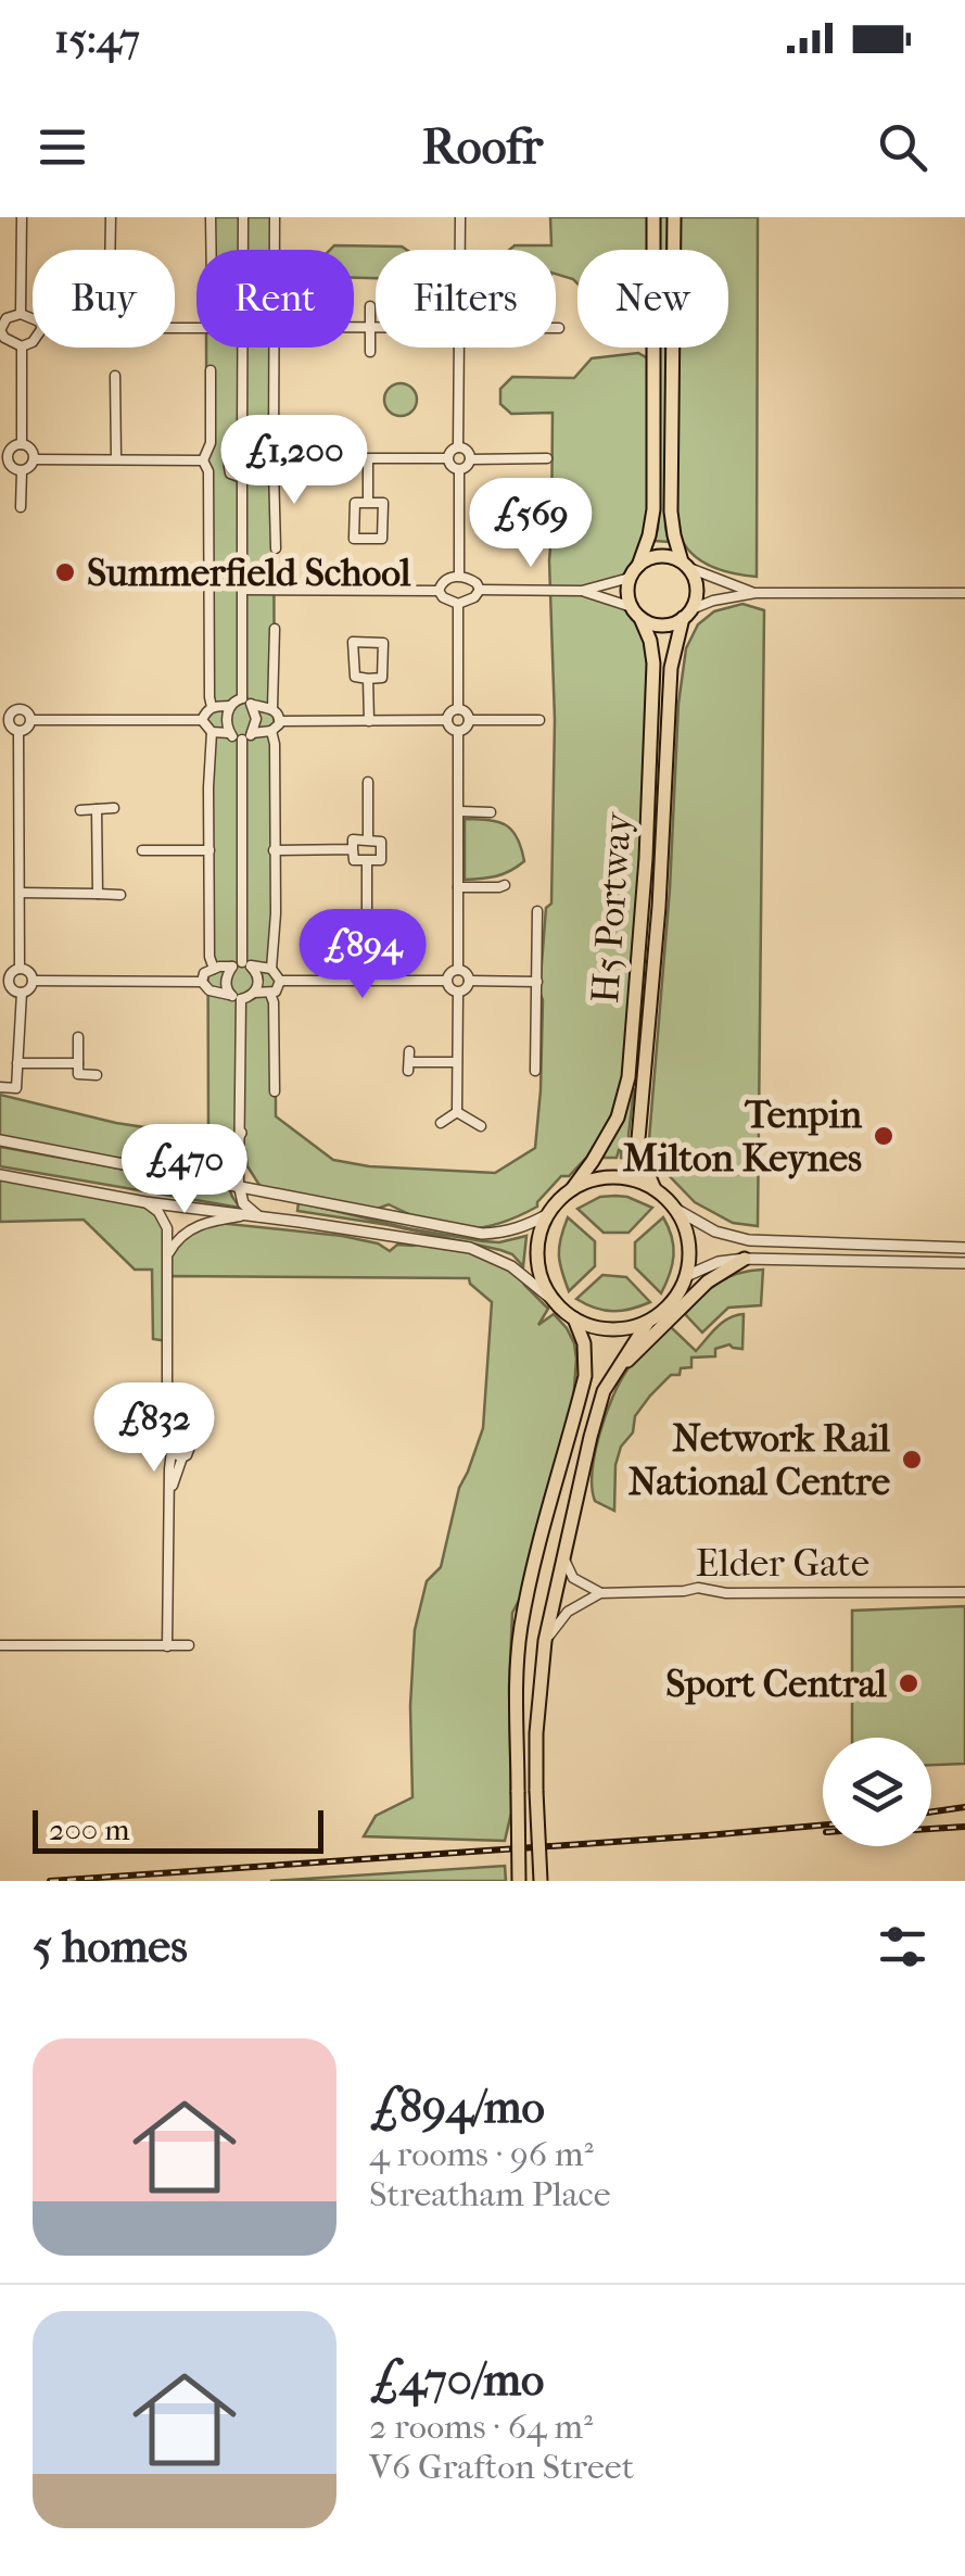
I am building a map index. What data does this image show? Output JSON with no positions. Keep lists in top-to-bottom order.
{
  "streets": {
    "main road": ["H5 Portway"],
    "street": ["Elder Gate"]
  },
  "places": [
    "Summerfield School",
    "Tenpin Milton Keynes",
    "Network Rail National Centre",
    "Sport Central"
  ],
  "scale_bar": "200 m",
  "page": {
    "status": "15:47",
    "header": "Roofr",
    "chip": [
      "Buy",
      "Rent",
      "Filters",
      "New"
    ],
    "price": [
      "£1,200",
      "£569",
      "£894",
      "£470",
      "£832"
    ],
    "scale": "200 m",
    "heading": "5 homes",
    "list": [
      {
        "name": "£894/mo",
        "note": "4 rooms · 96 m² · Streatham Place"
      },
      {
        "name": "£470/mo",
        "note": "2 rooms · 64 m² · V6 Grafton Street"
      }
    ]
  }
}
